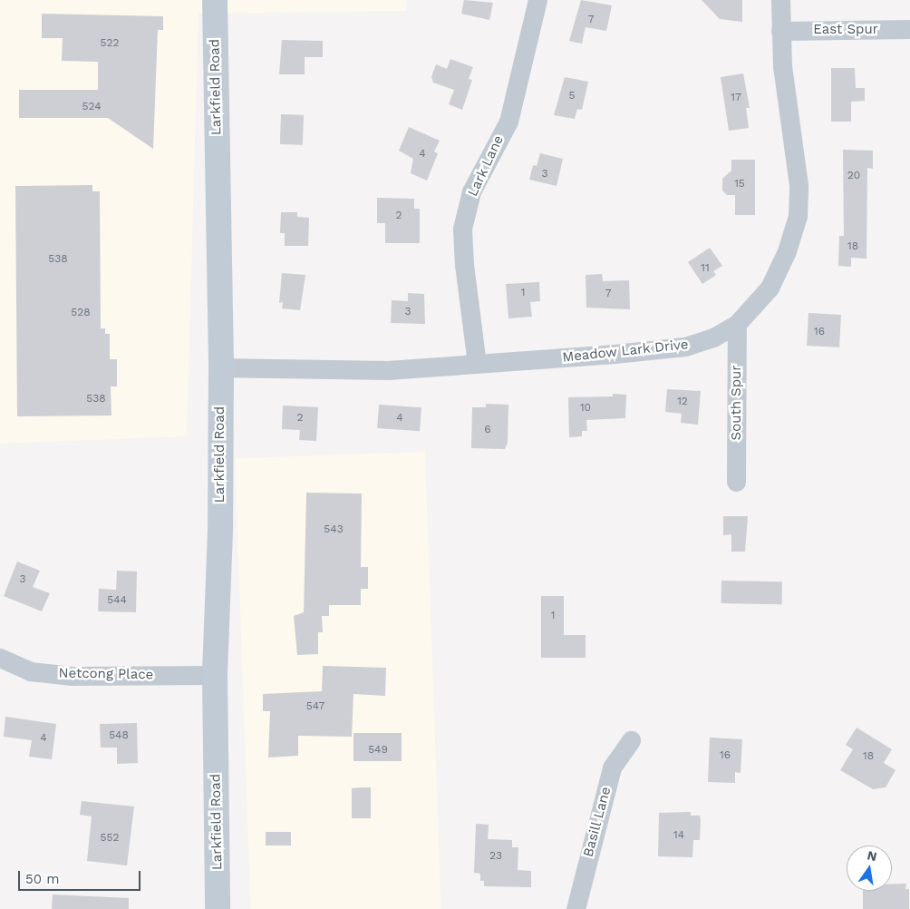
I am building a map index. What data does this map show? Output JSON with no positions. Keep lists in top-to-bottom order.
{
  "streets": {
    "main road": ["Larkfield Road"],
    "street": [
      "East Spur",
      "Lark Lane",
      "Meadow Lark Drive",
      "South Spur",
      "Netcong Place",
      "Basill Lane"
    ]
  },
  "crossings": [
    ["East Spur", "Meadow Lark Drive"],
    ["Larkfield Road", "Meadow Lark Drive"],
    ["Larkfield Road", "Netcong Place"],
    ["Lark Lane", "Meadow Lark Drive"],
    ["Meadow Lark Drive", "South Spur"]
  ],
  "house_numbers": [
    "7",
    "522",
    "5",
    "17",
    "524",
    "4",
    "3",
    "20",
    "15",
    "2",
    "18",
    "538",
    "11",
    "1",
    "7",
    "3",
    "528",
    "16",
    "538",
    "12",
    "10",
    "2",
    "4",
    "6",
    "543",
    "3",
    "544",
    "1",
    "547",
    "548",
    "4",
    "549",
    "16",
    "18",
    "14",
    "552",
    "23"
  ],
  "scale_bar": "50 m",
  "north": "top"
}
